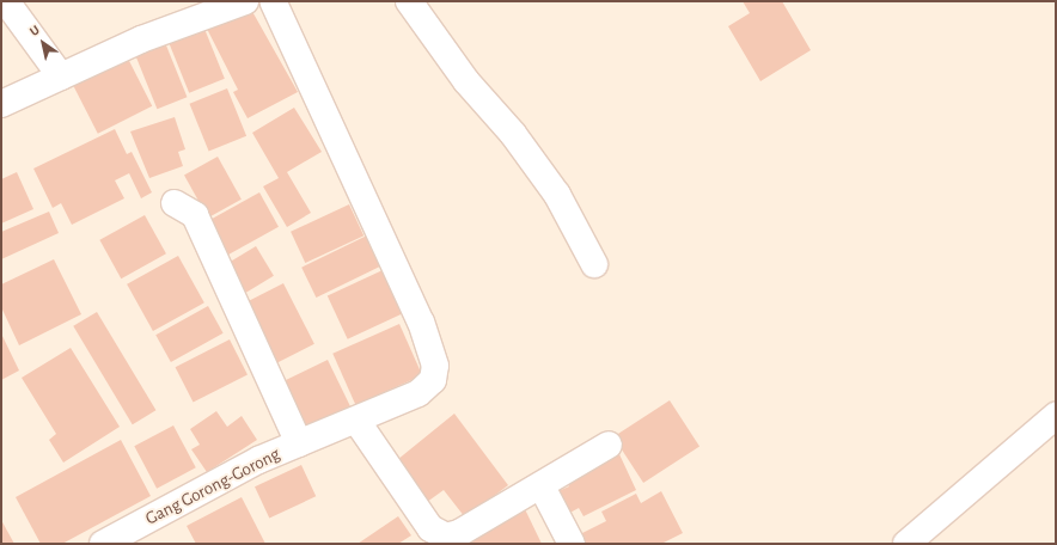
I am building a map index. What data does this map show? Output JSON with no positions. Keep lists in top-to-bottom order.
{
  "streets": {
    "street": ["Gang Gorong-Gorong"]
  },
  "north": "top left"
}
